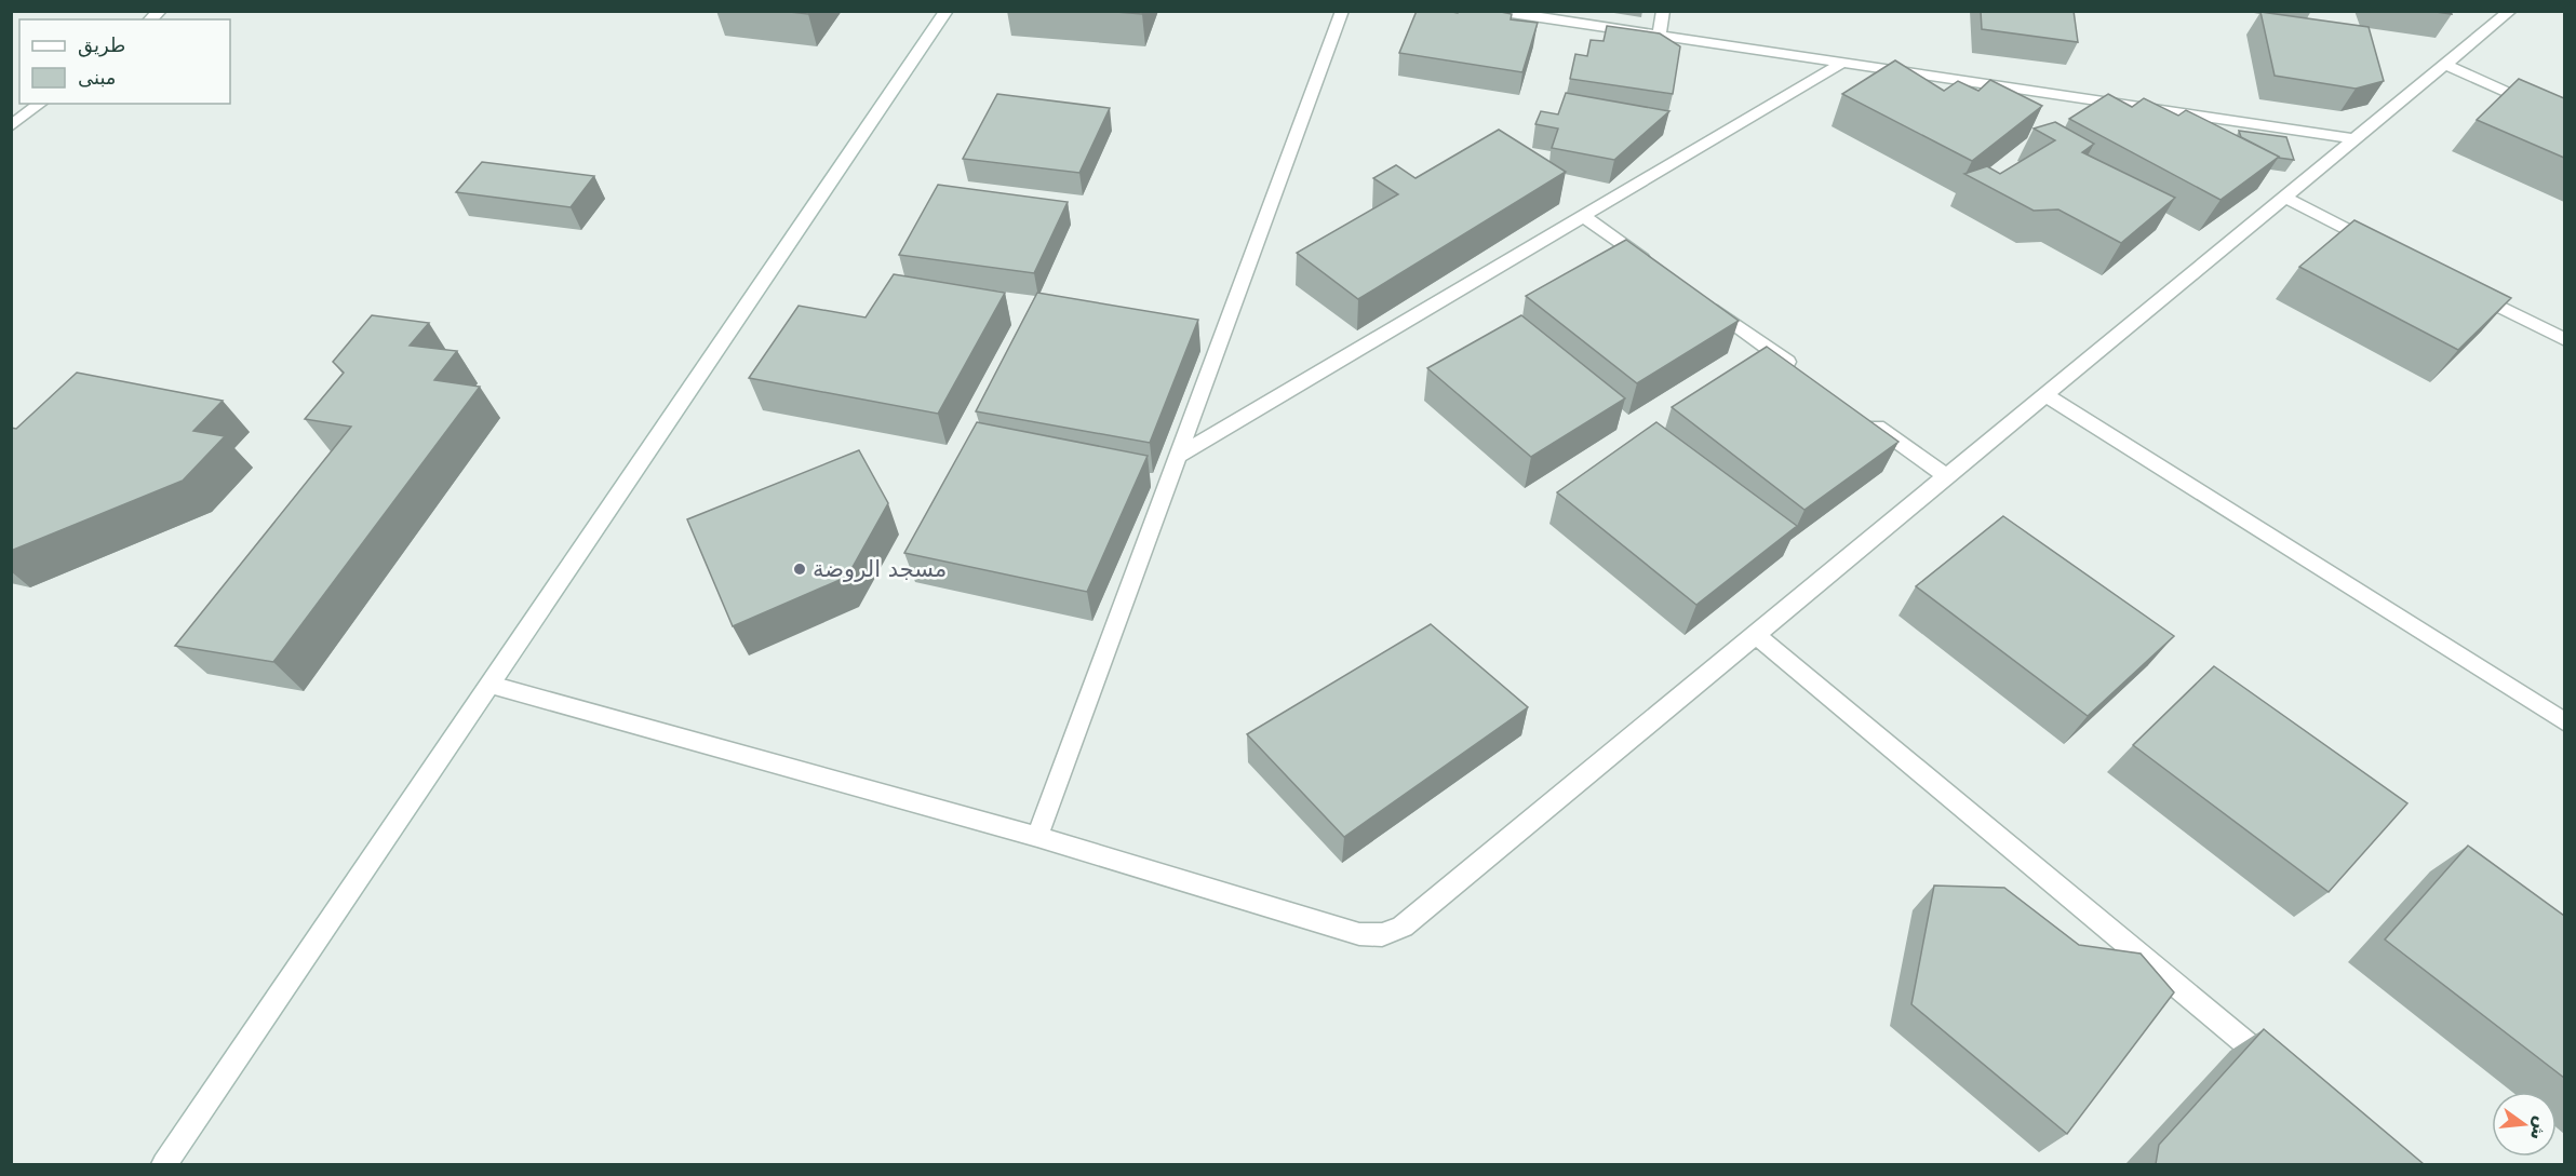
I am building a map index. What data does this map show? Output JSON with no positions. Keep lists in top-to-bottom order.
{
  "places": ["مسجد الروضة"],
  "legend": ["طريق", "مبنى"],
  "north": "right"
}
